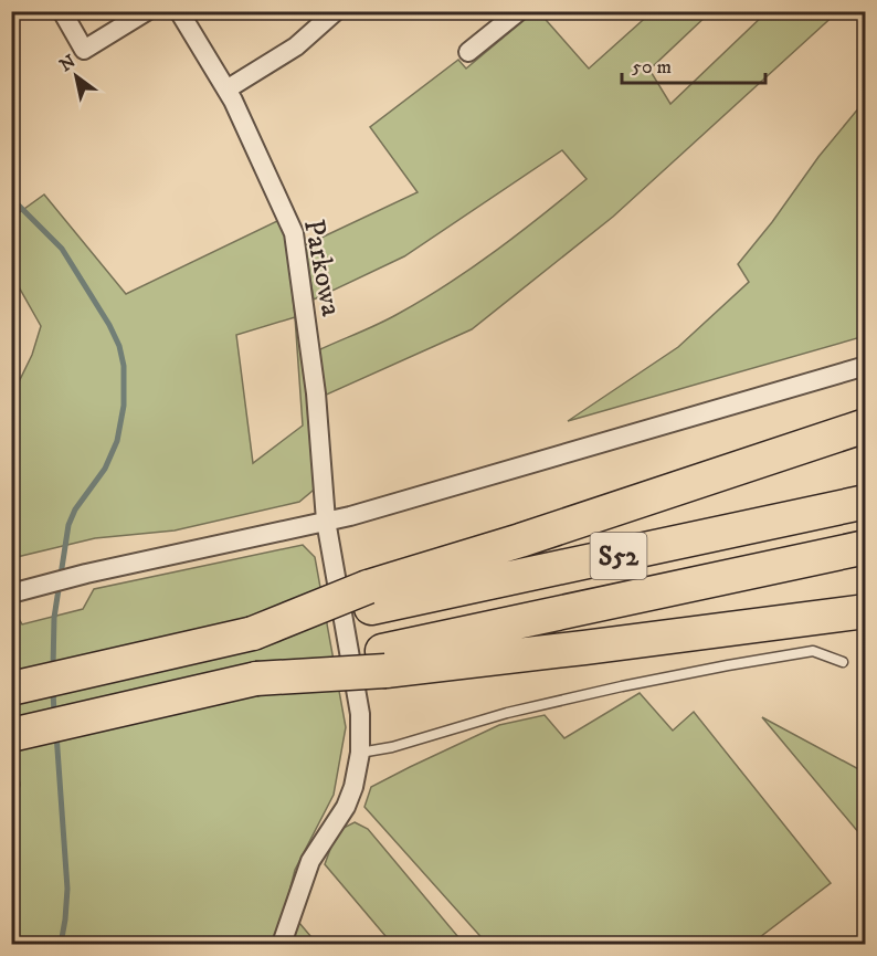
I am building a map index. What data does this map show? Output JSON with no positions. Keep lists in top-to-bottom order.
{
  "streets": {
    "highway": ["S52"],
    "street": ["Parkowa"]
  },
  "scale_bar": "50 m",
  "north": "top left"
}
